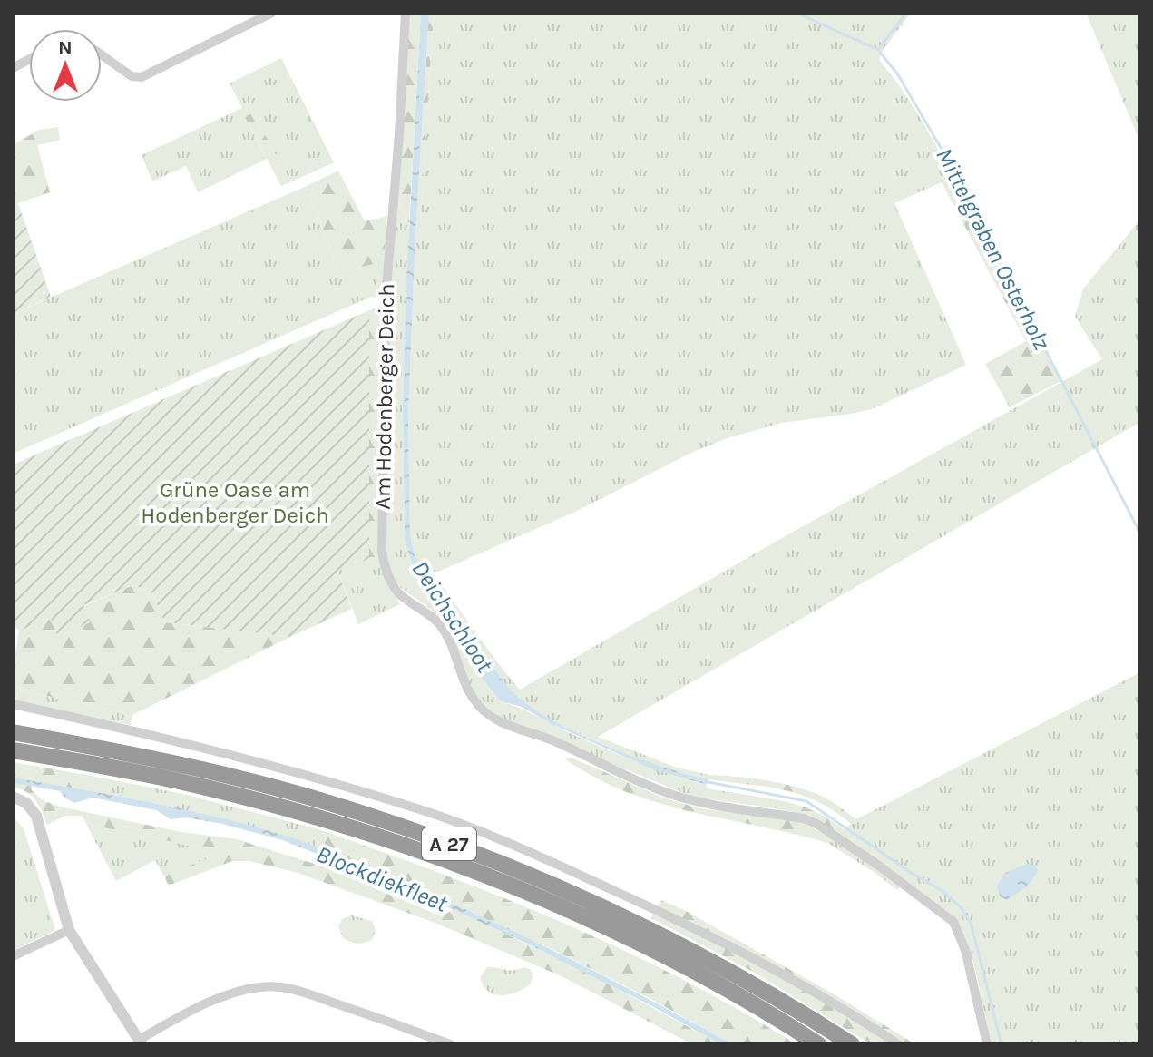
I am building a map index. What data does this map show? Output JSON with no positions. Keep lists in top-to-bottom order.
{
  "streets": {
    "highway": ["A 27"],
    "street": ["Am Hodenberger Deich"]
  },
  "water": ["Mittelgraben Osterholz", "Deichschloot", "Blockdiekfleet"],
  "parks": ["Grüne Oase am Hodenberger Deich"],
  "north": "top"
}
